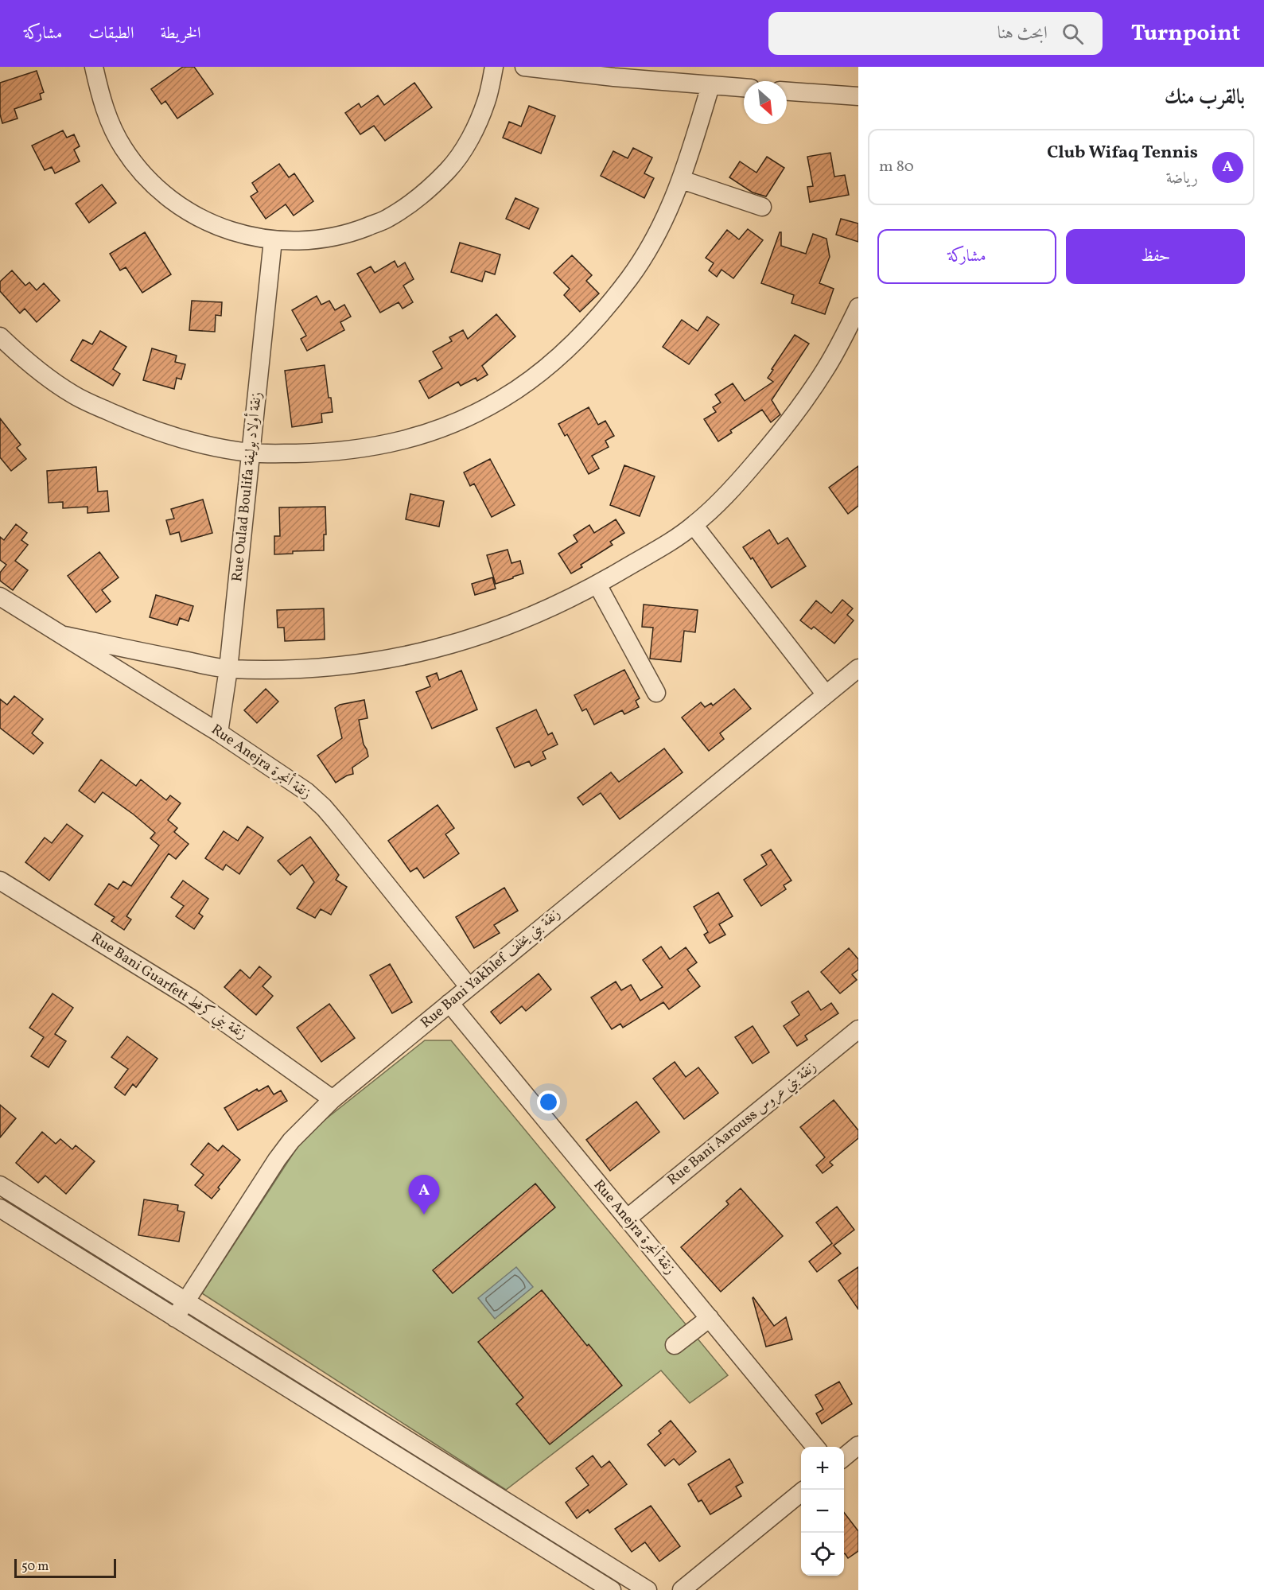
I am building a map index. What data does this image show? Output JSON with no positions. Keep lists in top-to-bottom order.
{
  "streets": {
    "street": [
      "Rue Oulad Boulifa زنقة أولاد بوليفة",
      "Rue Anejra زنقة أنجرة",
      "Rue Bani Yakhlef زنقة بني يخلف",
      "Rue Bani Guarfett زنقة بني كرفط",
      "Rue Bani Aarouss زنقة بني عروس"
    ]
  },
  "crossings": [
    ["Rue Oulad Boulifa زنقة أولاد بوليفة", "Rue Anejra زنقة أنجرة"],
    ["Rue Anejra زنقة أنجرة", "Rue Bani Yakhlef زنقة بني يخلف"],
    ["Rue Anejra زنقة أنجرة", "Rue Bani Aarouss زنقة بني عروس"],
    ["Rue Bani Yakhlef زنقة بني يخلف", "Rue Bani Guarfett زنقة بني كرفط"]
  ],
  "scale_bar": "50 m",
  "north": "bottom right",
  "page": {
    "header": "Turnpoint",
    "search": "ابحث هنا",
    "nav": ["الخريطة", "الطبقات", "مشاركة"],
    "heading": "بالقرب منك",
    "list": [
      {
        "mark": "A",
        "name": "Club Wifaq Tennis",
        "note": "رياضة",
        "value": "80 m"
      }
    ],
    "buttons": ["حفظ", "مشاركة"],
    "pins": "A",
    "map_buttons": ["+", "−"],
    "scale": "50 m"
  }
}
